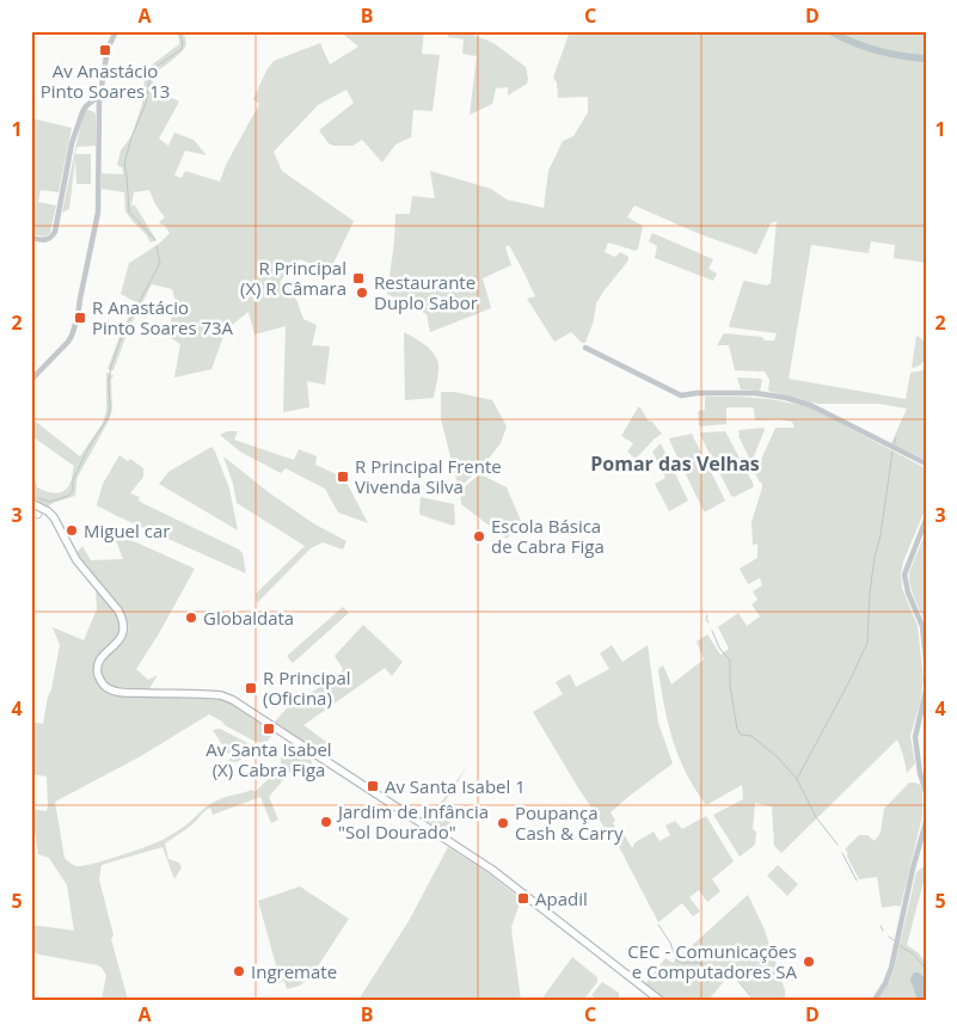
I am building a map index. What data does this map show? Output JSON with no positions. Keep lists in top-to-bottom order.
{
  "districts": ["Pomar das Velhas"],
  "places": {
    "transit": [
      "Av Anastácio Pinto Soares 13",
      "R Principal (X) R Câmara",
      "R Anastácio Pinto Soares 73A",
      "R Principal Frente Vivenda Silva",
      "R Principal (Oficina)",
      "Av Santa Isabel (X) Cabra Figa",
      "Av Santa Isabel 1",
      "Apadil"
    ],
    "other": [
      "Restaurante Duplo Sabor",
      "Miguel car",
      "Escola Básica de Cabra Figa",
      "Globaldata",
      "Jardim de Infância \"Sol Dourado\"",
      "Poupança Cash & Carry",
      "CEC - Comunicações e Computadores SA",
      "Ingremate"
    ]
  },
  "grid": {
    "columns": [
      "A",
      "B",
      "C",
      "D"
    ],
    "rows": [
      "1",
      "2",
      "3",
      "4",
      "5"
    ]
  }
}
